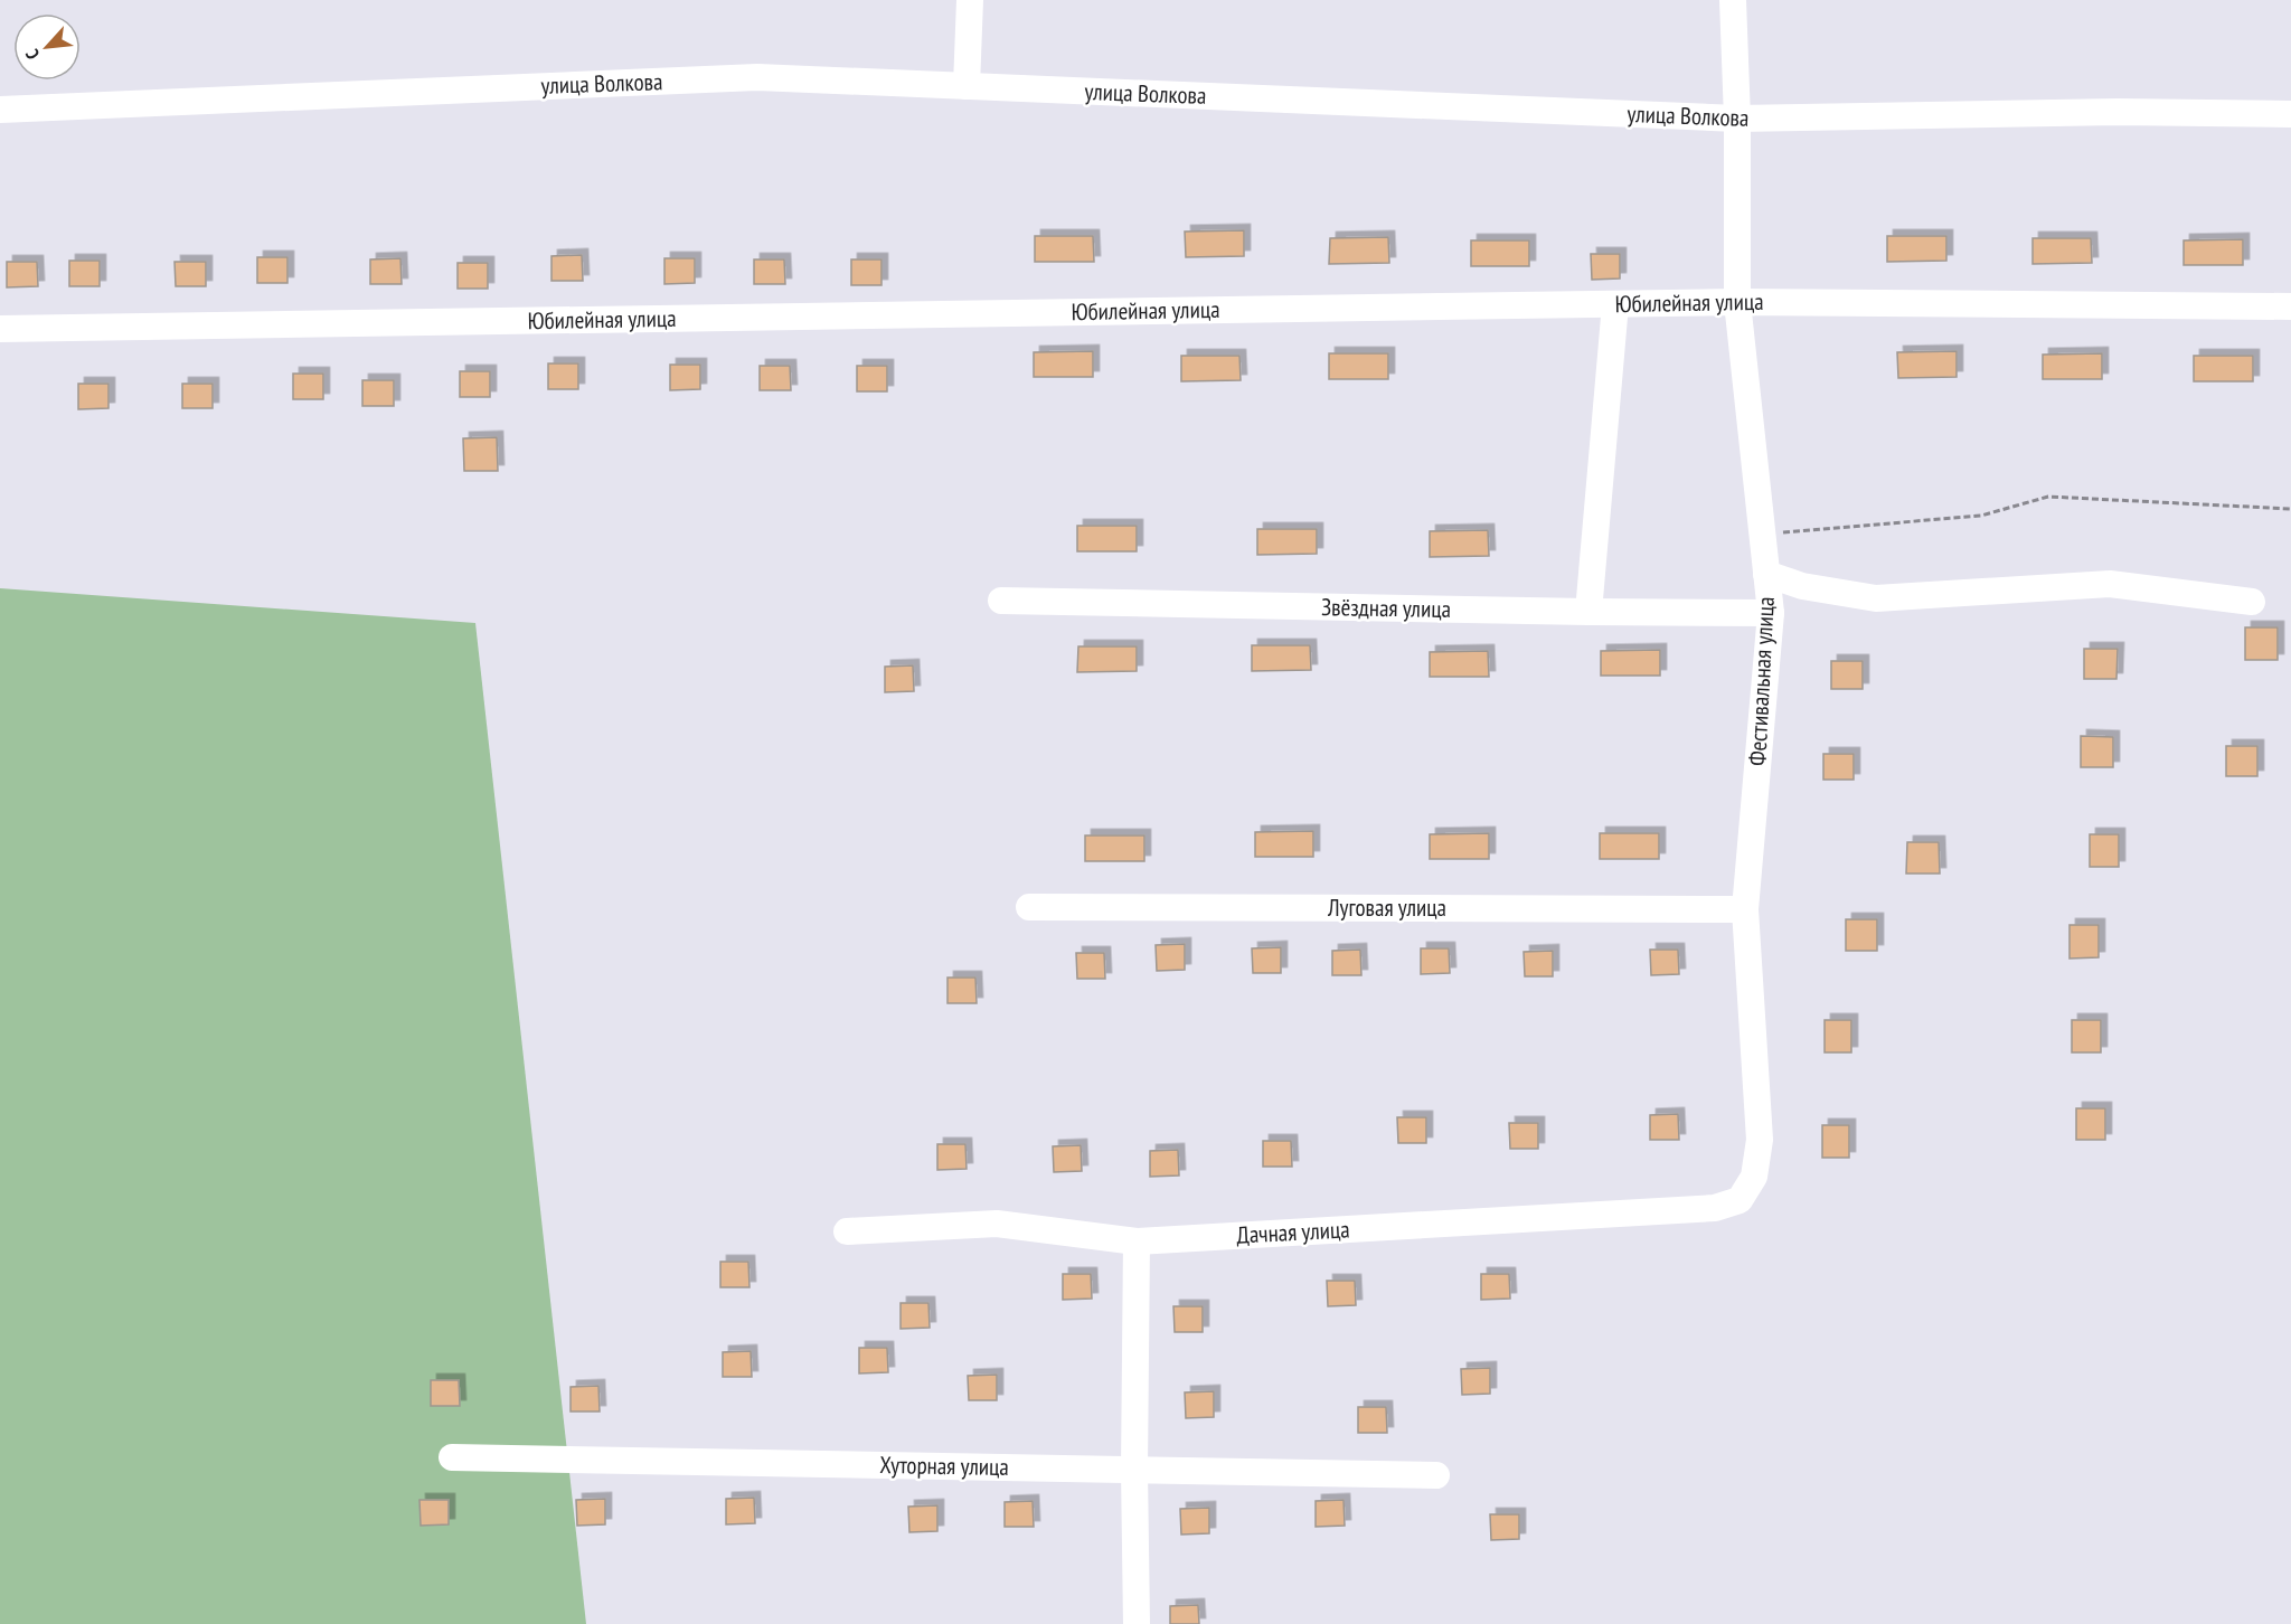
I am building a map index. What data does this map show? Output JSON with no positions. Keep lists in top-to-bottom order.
{
  "streets": {
    "street": [
      "улица Волкова",
      "Юбилейная улица",
      "Звёздная улица",
      "Фестивальная улица",
      "Луговая улица",
      "Дачная улица",
      "Хуторная улица"
    ]
  },
  "crossings": [
    ["улица Волкова", "Фестивальная улица"],
    ["Юбилейная улица", "Фестивальная улица"],
    ["Звёздная улица", "Фестивальная улица"],
    ["Фестивальная улица", "Луговая улица"],
    ["Фестивальная улица", "Дачная улица"]
  ],
  "north": "bottom left"
}
